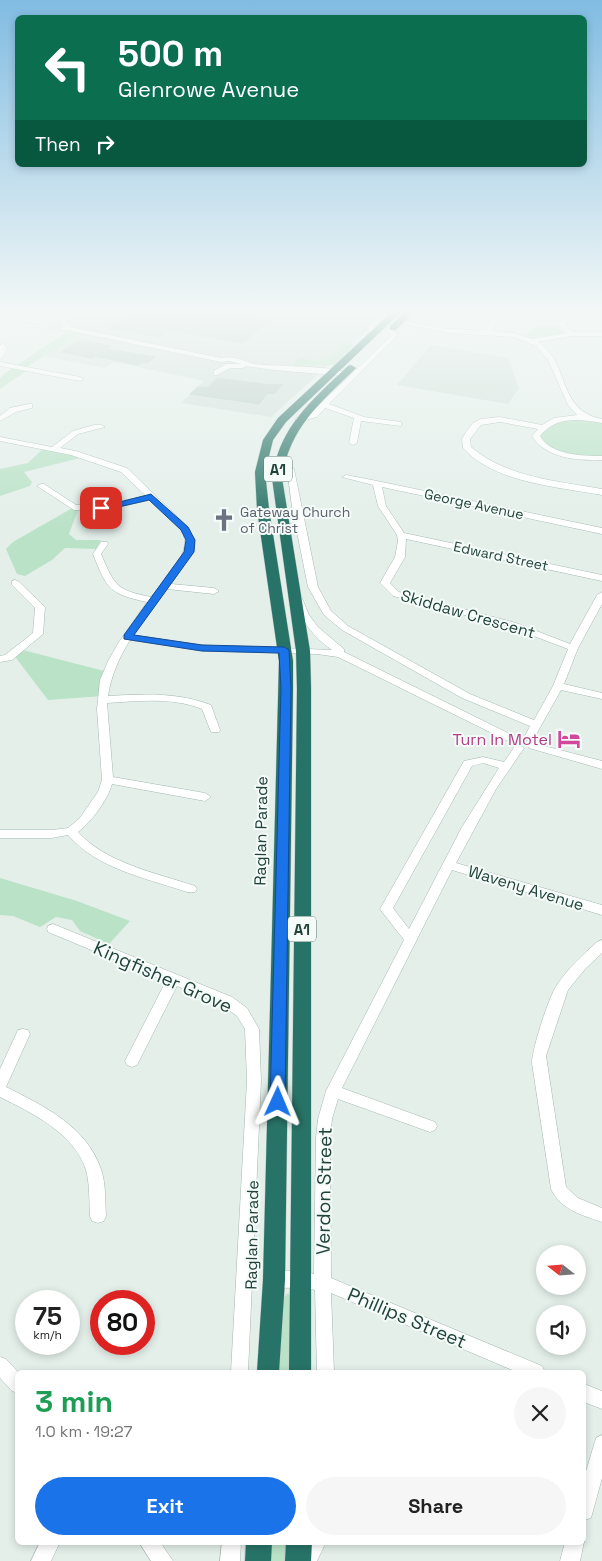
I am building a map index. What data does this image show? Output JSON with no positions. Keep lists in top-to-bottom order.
{
  "streets": {
    "highway": ["A1", "Raglan Parade"],
    "street": [
      "George Avenue",
      "Edward Street",
      "Skiddaw Crescent",
      "Waveny Avenue",
      "Kingfisher Grove",
      "Verdon Street",
      "Phillips Street"
    ]
  },
  "crossings": [
    ["Edward Street", "Skiddaw Crescent"],
    ["Skiddaw Crescent", "Verdon Street"],
    ["Raglan Parade", "Phillips Street"],
    ["Waveny Avenue", "Verdon Street"],
    ["Verdon Street", "Phillips Street"]
  ],
  "places": {
    "church": ["Gateway Church of Christ"],
    "hotel": ["Turn In Motel"]
  },
  "north": "left",
  "page": {
    "turn": ["500 m", "Glenrowe Avenue"],
    "then": "Then",
    "speed": "75 km/h",
    "limit": "80",
    "heading": ["3 min", "1.0 km · 19:27"],
    "buttons": ["Exit", "Share"]
  }
}
